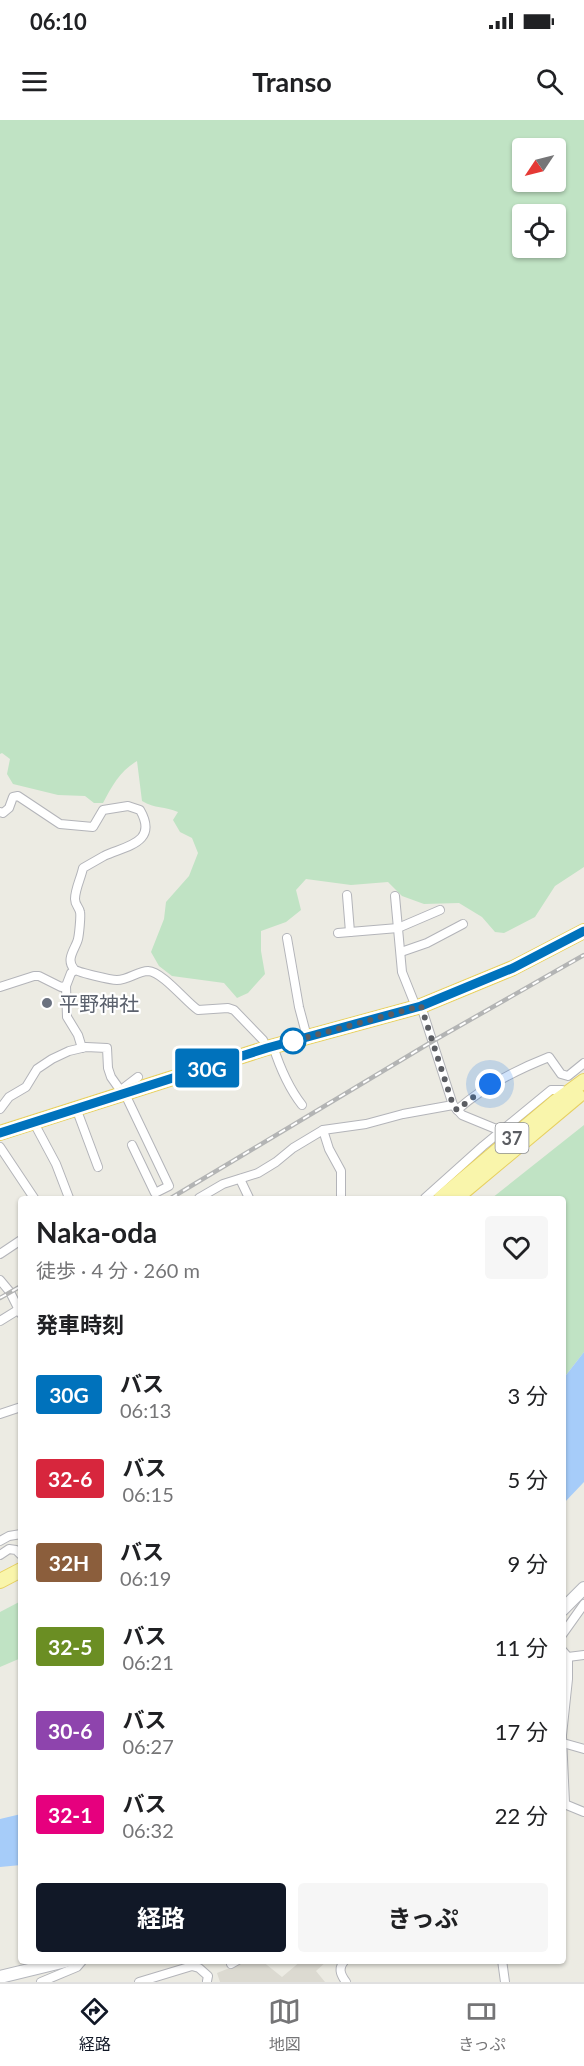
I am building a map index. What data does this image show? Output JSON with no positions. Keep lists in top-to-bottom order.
{
  "streets": {
    "main road": ["37"]
  },
  "places": ["平野神社"],
  "lines": ["bus line 30G"],
  "north": "bottom left",
  "page": {
    "status": "06:10",
    "header": "Transo",
    "on_map": "30G",
    "heading": [
      ["Naka-oda", "徒歩 · 4 分 · 260 m"],
      "発車時刻"
    ],
    "list": [
      {
        "mark": "30G",
        "name": "バス",
        "note": "06:13",
        "value": "3 分"
      },
      {
        "mark": "32-6",
        "name": "バス",
        "note": "06:15",
        "value": "5 分"
      },
      {
        "mark": "32H",
        "name": "バス",
        "note": "06:19",
        "value": "9 分"
      },
      {
        "mark": "32-5",
        "name": "バス",
        "note": "06:21",
        "value": "11 分"
      },
      {
        "mark": "30-6",
        "name": "バス",
        "note": "06:27",
        "value": "17 分"
      },
      {
        "mark": "32-1",
        "name": "バス",
        "note": "06:32",
        "value": "22 分"
      }
    ],
    "buttons": ["経路", "きっぷ"],
    "tabs": ["経路", "地図", "きっぷ"]
  }
}
